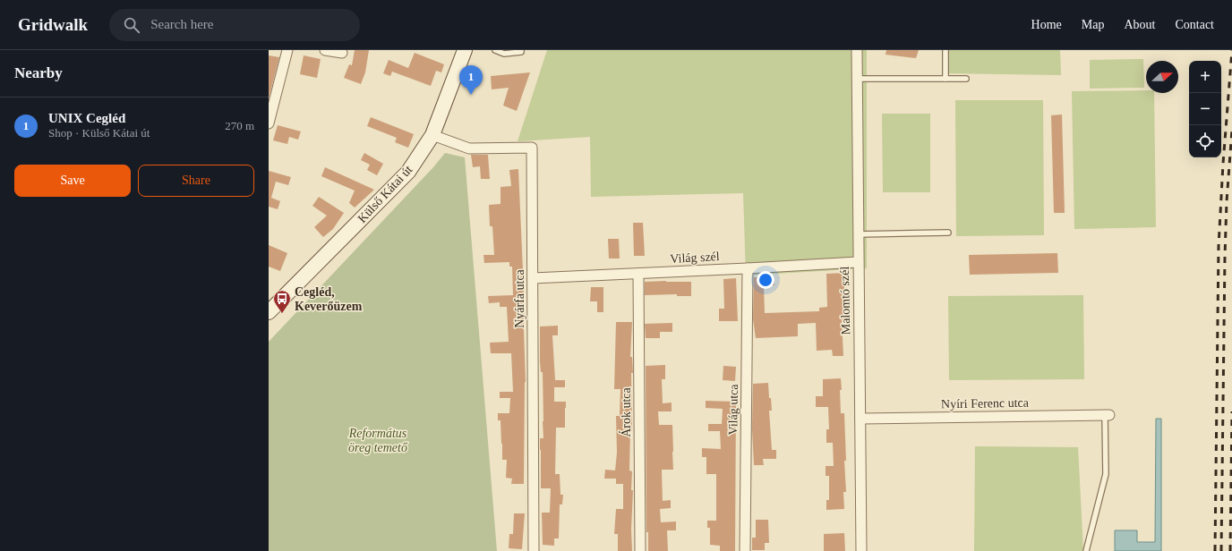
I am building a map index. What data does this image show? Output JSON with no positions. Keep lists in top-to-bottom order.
{
  "streets": {
    "main road": ["Külső Kátai út"],
    "street": [
      "Világ szél",
      "Nyárfa utca",
      "Malomtó szél",
      "Nyíri Ferenc utca",
      "Világ utca",
      "Árok utca"
    ]
  },
  "crossings": [
    ["Külső Kátai út", "Nyárfa utca"],
    ["Világ szél", "Nyárfa utca"],
    ["Világ szél", "Malomtó szél"],
    ["Világ szél", "Világ utca"],
    ["Világ szél", "Árok utca"],
    ["Malomtó szél", "Nyíri Ferenc utca"]
  ],
  "parks": ["Református öreg temető"],
  "places": {
    "bus stop": ["Cegléd, Keverőüzem"]
  },
  "north": "right",
  "page": {
    "header": "Gridwalk",
    "search": "Search here",
    "nav": [
      "Home",
      "Map",
      "About",
      "Contact"
    ],
    "heading": "Nearby",
    "map_buttons": ["+", "−"],
    "pins": "1",
    "list": [
      {
        "mark": "1",
        "name": "UNIX Cegléd",
        "note": "Shop · Külső Kátai út",
        "value": "270 m"
      }
    ],
    "buttons": ["Save", "Share"]
  }
}
